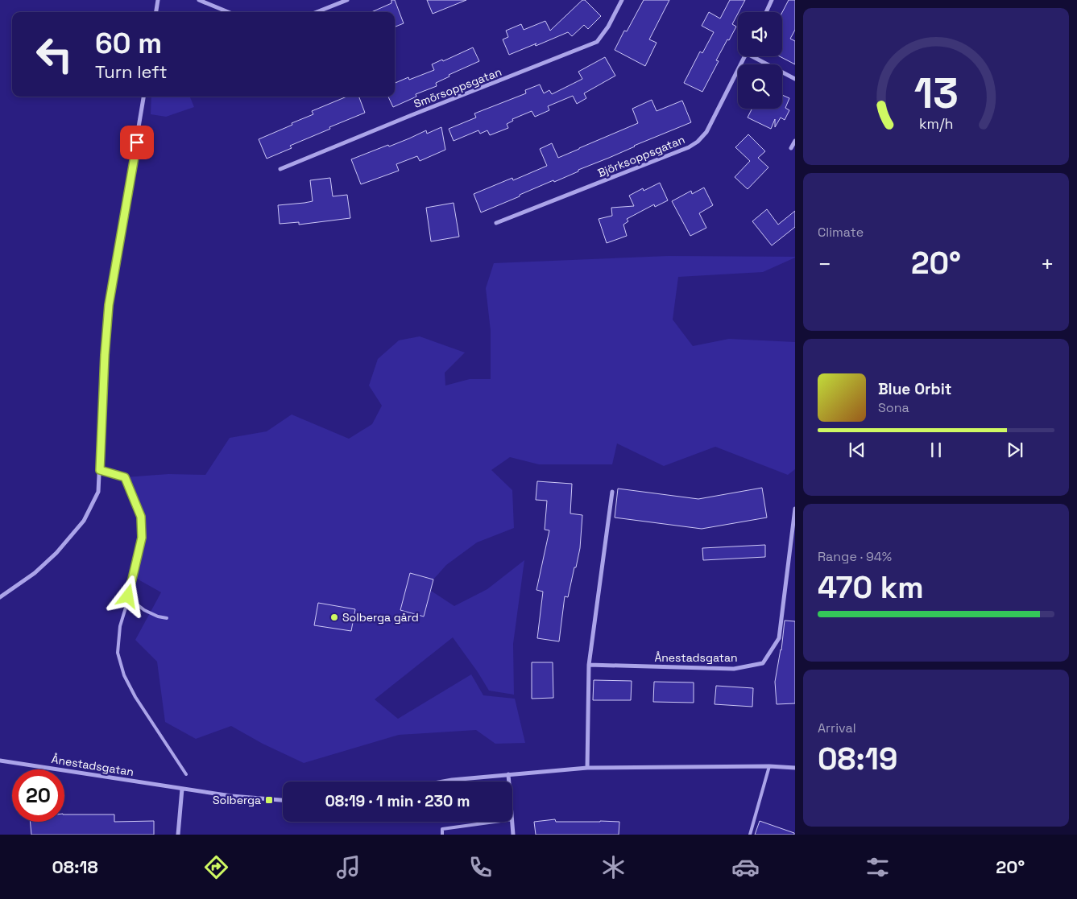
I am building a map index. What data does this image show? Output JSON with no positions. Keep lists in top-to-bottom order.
{
  "streets": {
    "street": ["Smörsoppsgatan", "Björksoppsgatan", "Ånestadsgatan"]
  },
  "places": {
    "other": ["Solberga gård"],
    "transit": ["Solberga"]
  },
  "page": {
    "turn": ["60 m", "Turn left"],
    "tile": [
      "Climate",
      ["Range · 94%", "470 km"],
      ["Arrival", "08:19"]
    ],
    "heat": ["−", "20°", "+"],
    "song": ["Blue Orbit", "Sona"],
    "limit": "20",
    "trip": "08:19 · 1 min · 230 m",
    "tabs": ["08:18", "20°"],
    "gauge": ["13", "km/h"]
  }
}
